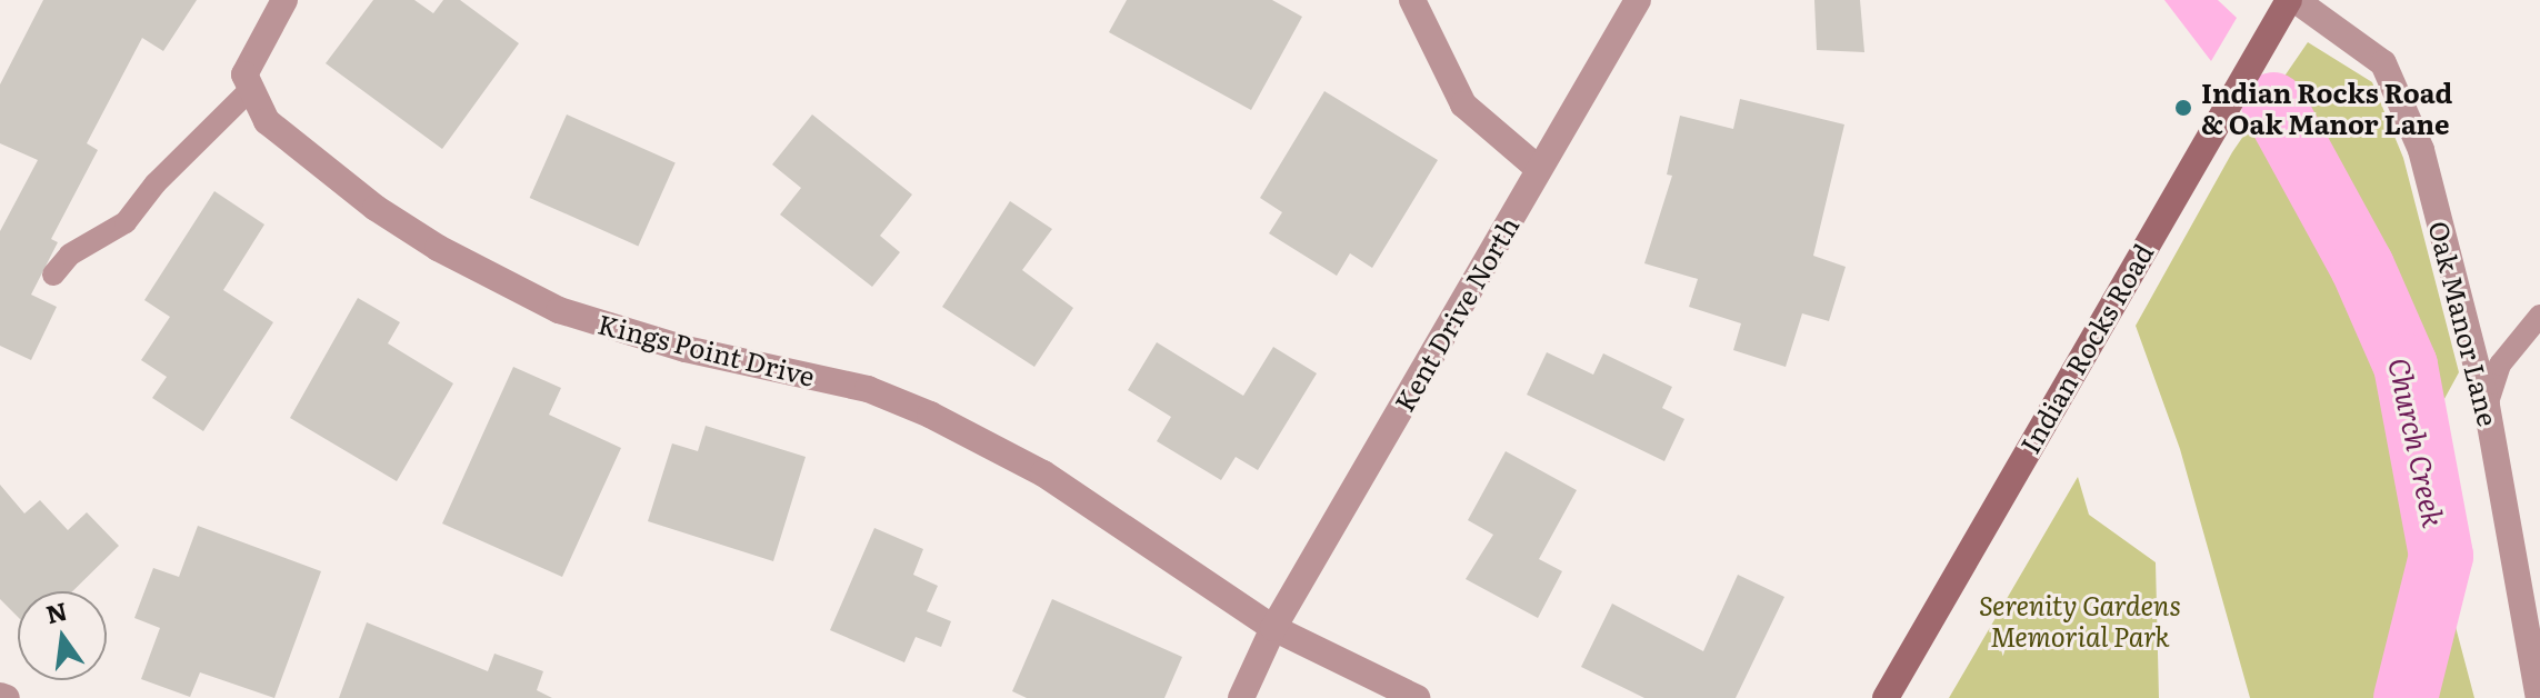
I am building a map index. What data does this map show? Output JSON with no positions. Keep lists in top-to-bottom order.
{
  "streets": {
    "street": [
      "Kent Drive North",
      "Oak Manor Lane",
      "Indian Rocks Road",
      "Kings Point Drive"
    ]
  },
  "crossings": [
    ["Kent Drive North", "Kings Point Drive"],
    ["Oak Manor Lane", "Indian Rocks Road"]
  ],
  "water": ["Church Creek"],
  "parks": ["Serenity Gardens Memorial Park"],
  "places": ["Indian Rocks Road & Oak Manor Lane"],
  "north": "top"
}
